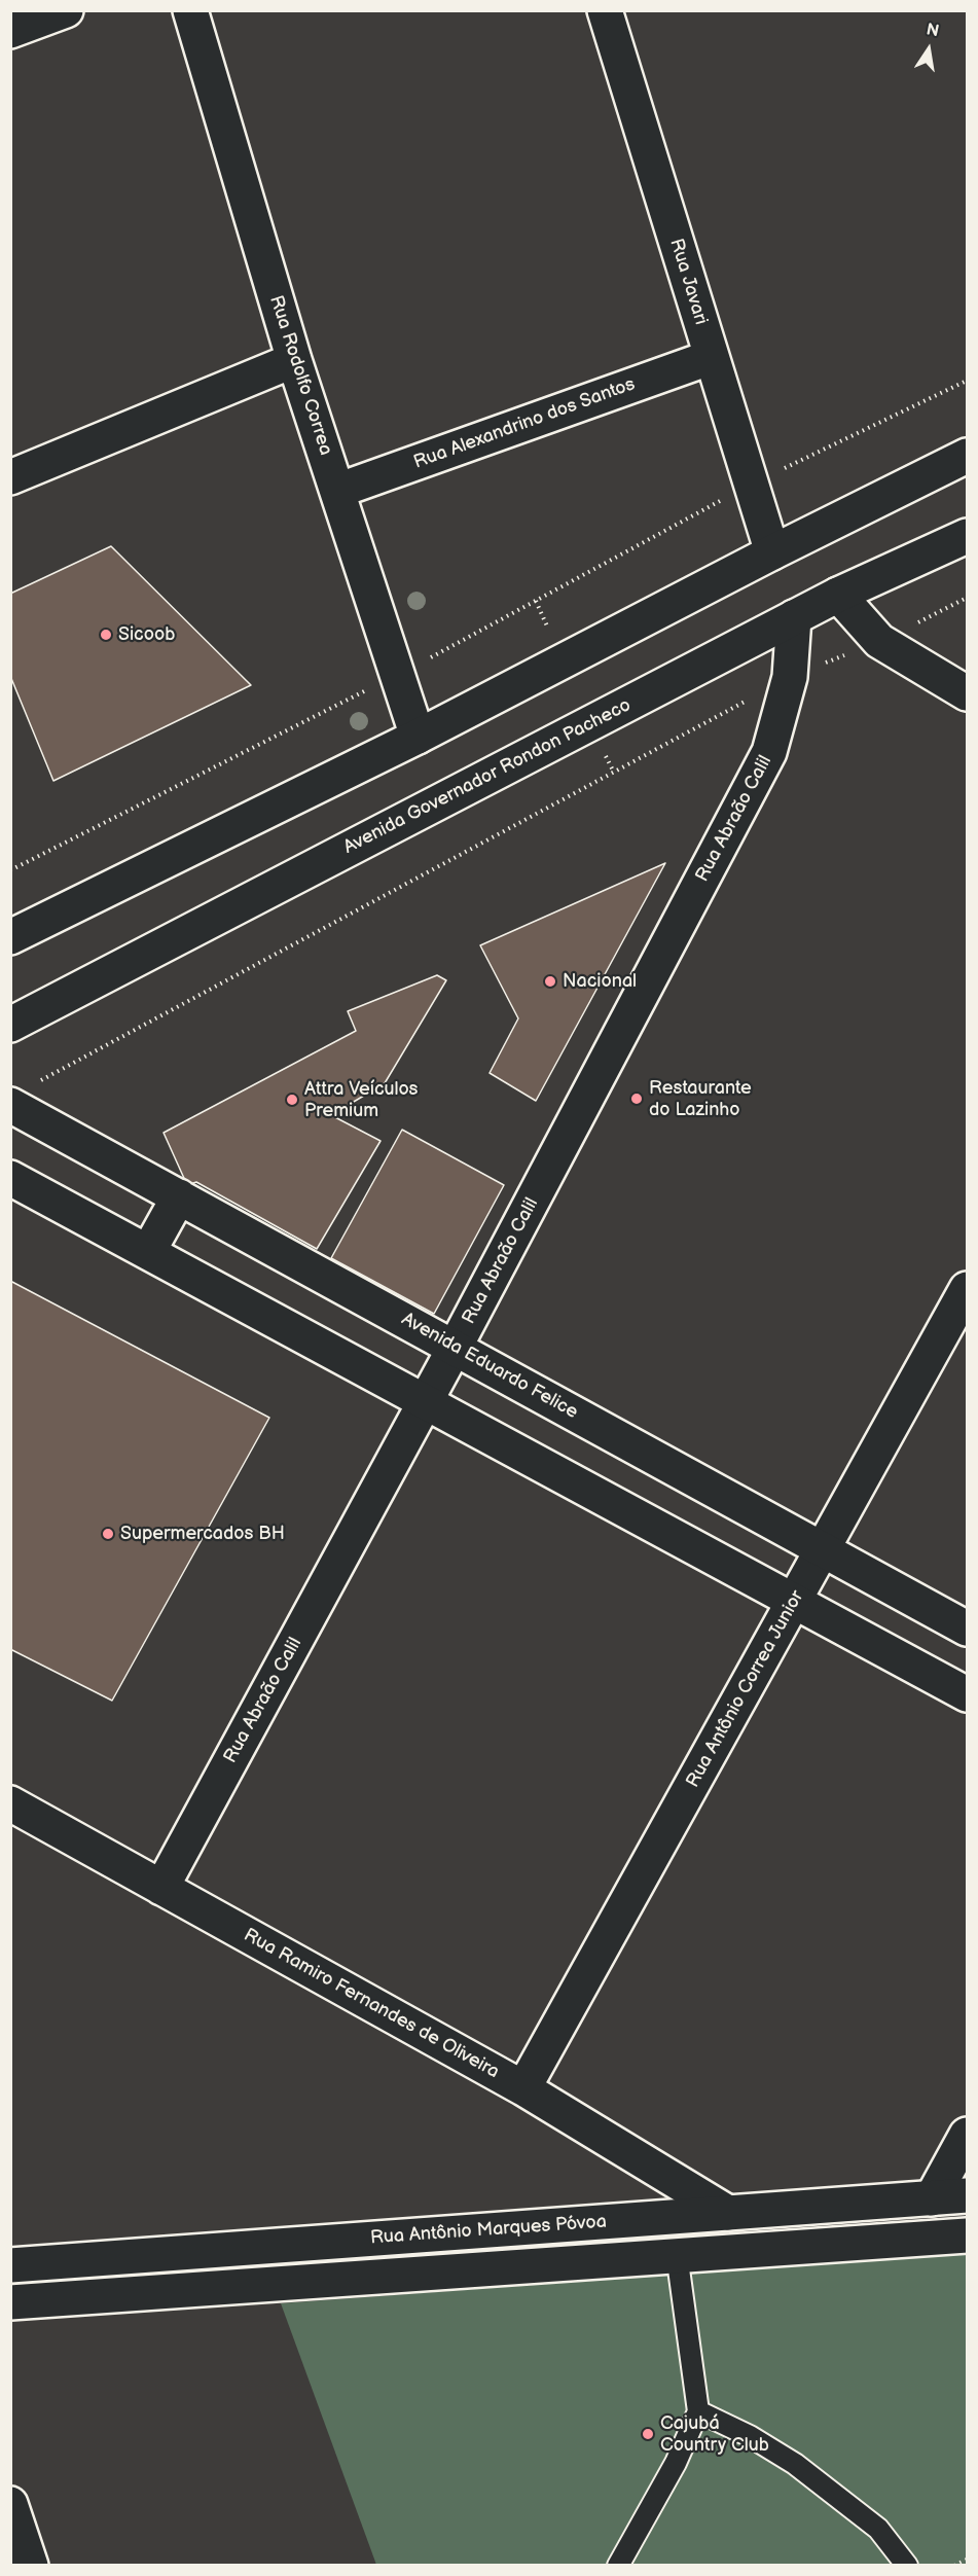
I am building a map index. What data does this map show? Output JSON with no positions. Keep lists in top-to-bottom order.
{
  "streets": {
    "street": [
      "Rua Javari",
      "Rua Rodolfo Correa",
      "Rua Alexandrino dos Santos",
      "Avenida Governador Rondon Pacheco",
      "Rua Abraão Calil",
      "Avenida Eduardo Felice",
      "Rua Antônio Correa Junior",
      "Rua Ramiro Fernandes de Oliveira",
      "Rua Antônio Marques Póvoa"
    ]
  },
  "crossings": [
    ["Rua Javari", "Rua Alexandrino dos Santos"],
    ["Rua Rodolfo Correa", "Rua Alexandrino dos Santos"],
    ["Avenida Governador Rondon Pacheco", "Rua Abraão Calil"],
    ["Rua Abraão Calil", "Avenida Eduardo Felice"],
    ["Rua Abraão Calil", "Rua Ramiro Fernandes de Oliveira"],
    ["Avenida Eduardo Felice", "Rua Antônio Correa Junior"],
    ["Rua Antônio Correa Junior", "Rua Ramiro Fernandes de Oliveira"],
    ["Rua Ramiro Fernandes de Oliveira", "Rua Antônio Marques Póvoa"]
  ],
  "places": [
    "Sicoob",
    "Nacional",
    "Restaurante do Lazinho",
    "Attra Veículos Premium",
    "Supermercados BH",
    "Cajubá Country Club"
  ],
  "north": "top"
}
